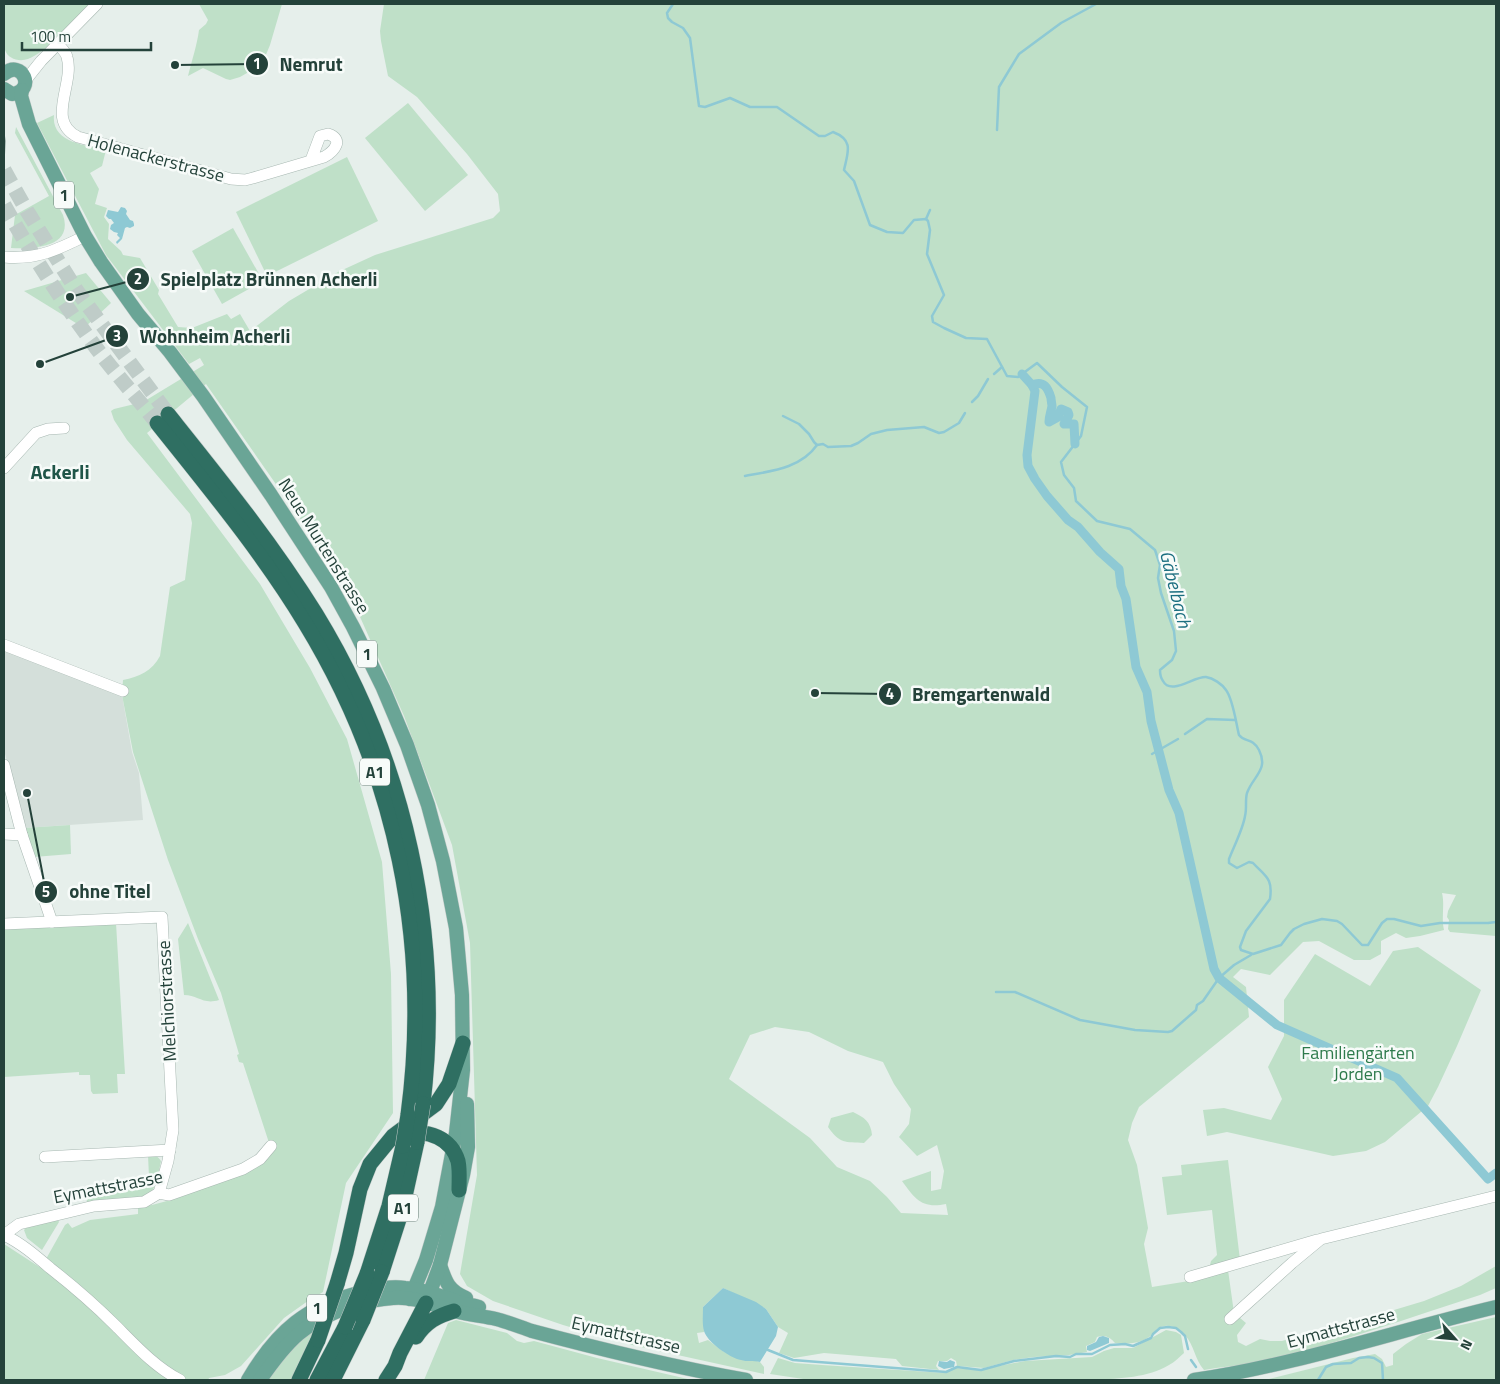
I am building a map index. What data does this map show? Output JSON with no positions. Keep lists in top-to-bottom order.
{
  "streets": {
    "highway": ["A1"],
    "main road": ["1", "Neue Murtenstrasse", "Eymattstrasse"],
    "street": ["Holenackerstrasse", "Melchiorstrasse"]
  },
  "crossings": [
    ["Neue Murtenstrasse", "Eymattstrasse"],
    ["Melchiorstrasse", "Eymattstrasse"]
  ],
  "districts": ["Ackerli"],
  "water": ["Gäbelbach"],
  "parks": ["Familiengärten Jorden"],
  "places": [
    "Nemrut",
    "Spielplatz Brünnen Acherli",
    "Wohnheim Acherli",
    "Bremgartenwald",
    "ohne Titel"
  ],
  "scale_bar": "100 m",
  "north": "bottom right"
}
